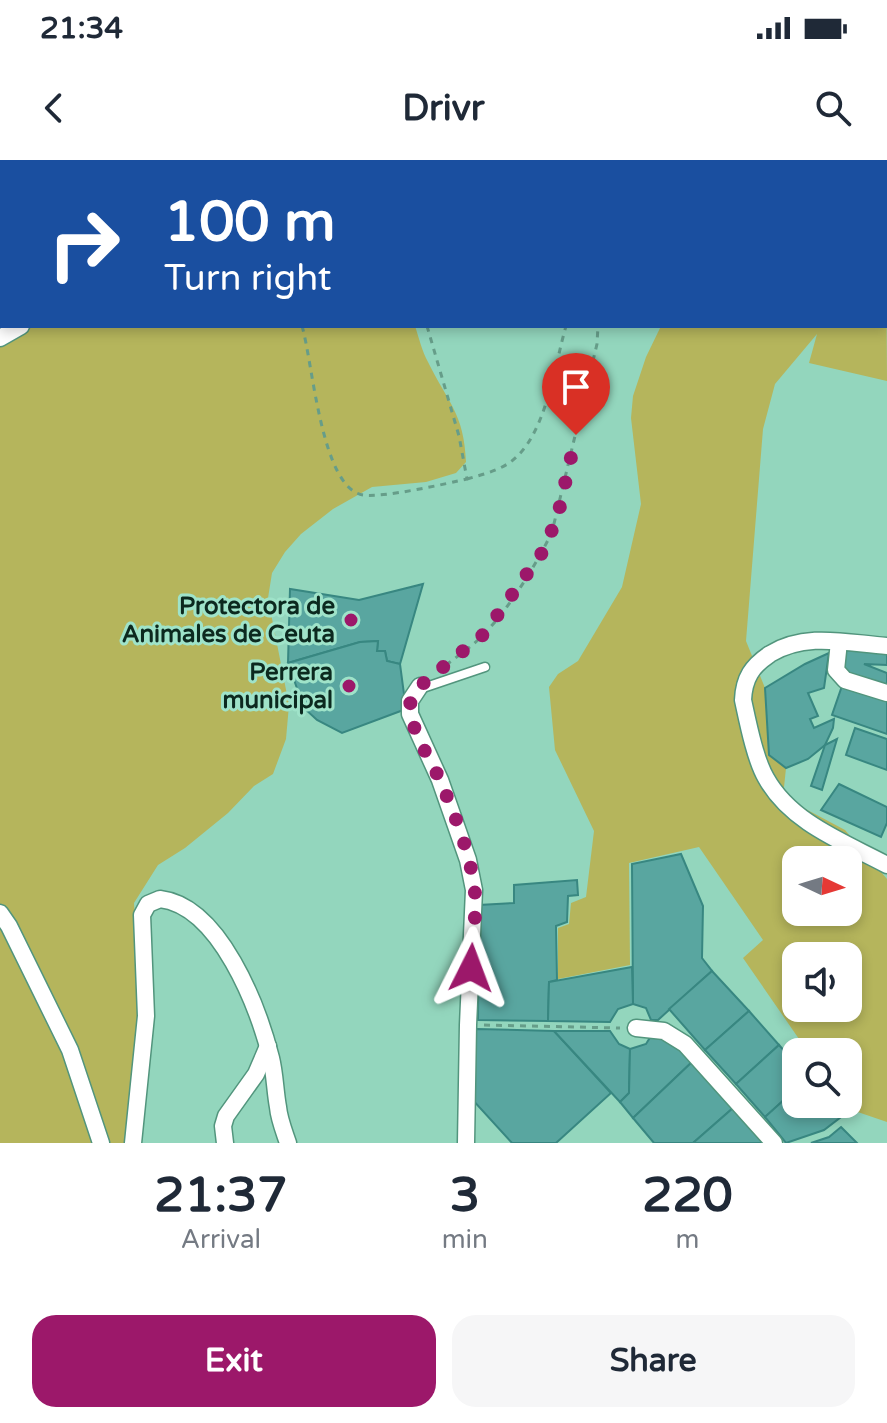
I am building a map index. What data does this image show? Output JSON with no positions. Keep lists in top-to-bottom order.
{
  "places": ["Protectora de Animales de Ceuta", "Perrera municipal"],
  "north": "right",
  "page": {
    "status": "21:34",
    "header": "Drivr",
    "turn": ["100 m", "Turn right"],
    "eta": [
      "21:37",
      "Arrival",
      "3",
      "min",
      "220",
      "m"
    ],
    "buttons": ["Exit", "Share"]
  }
}
